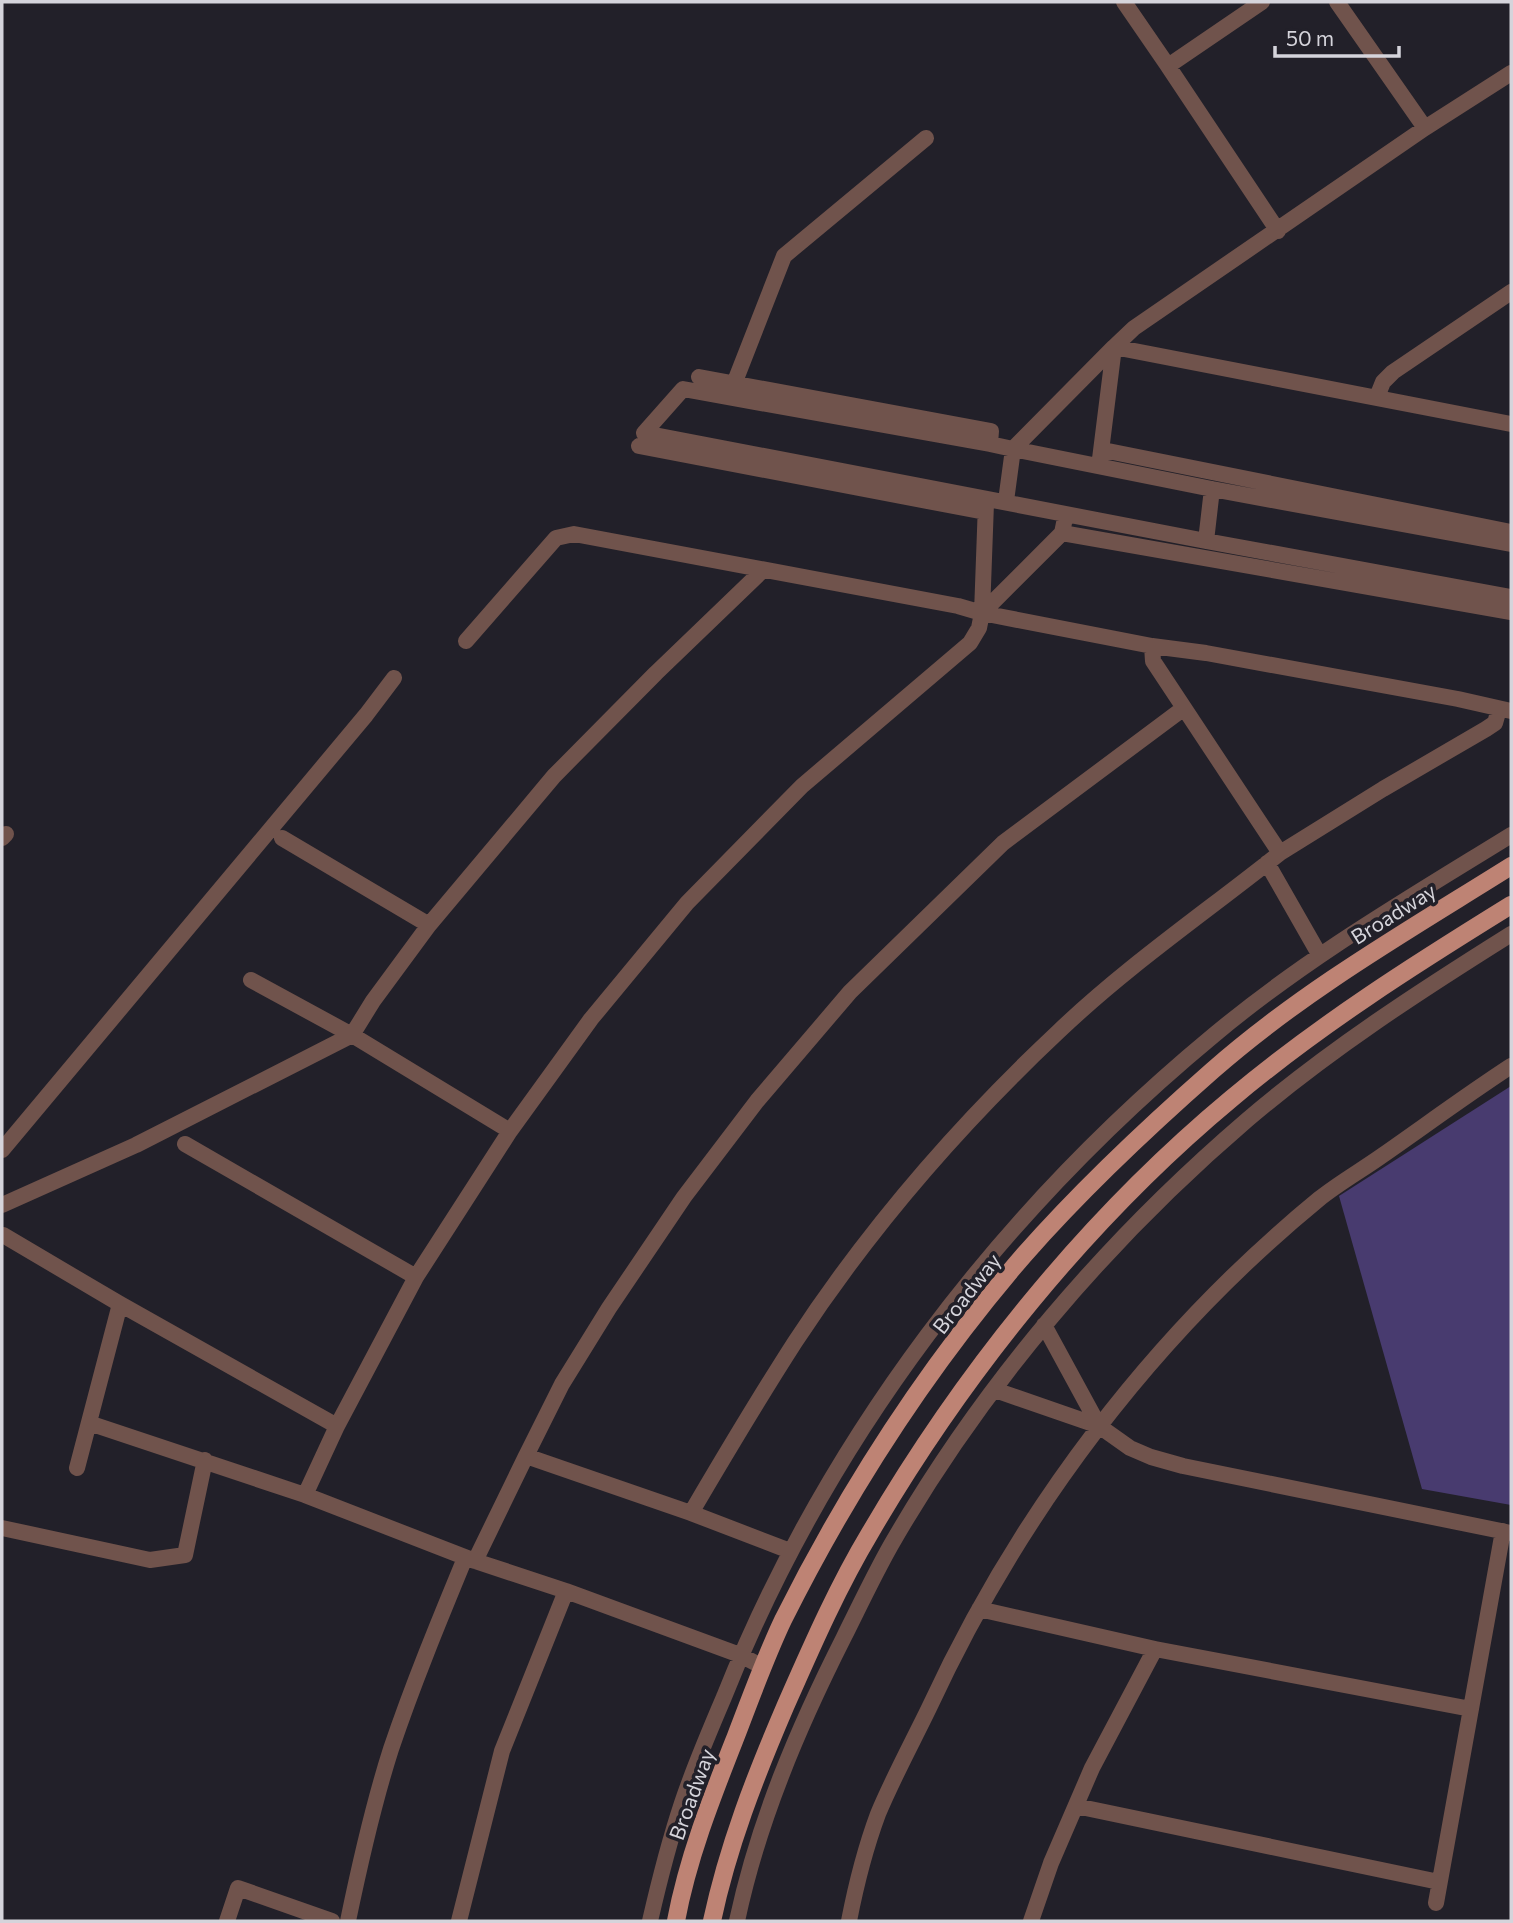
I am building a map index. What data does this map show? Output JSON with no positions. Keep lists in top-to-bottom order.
{
  "streets": {
    "main road": ["Broadway"]
  },
  "scale_bar": "50 m"
}
